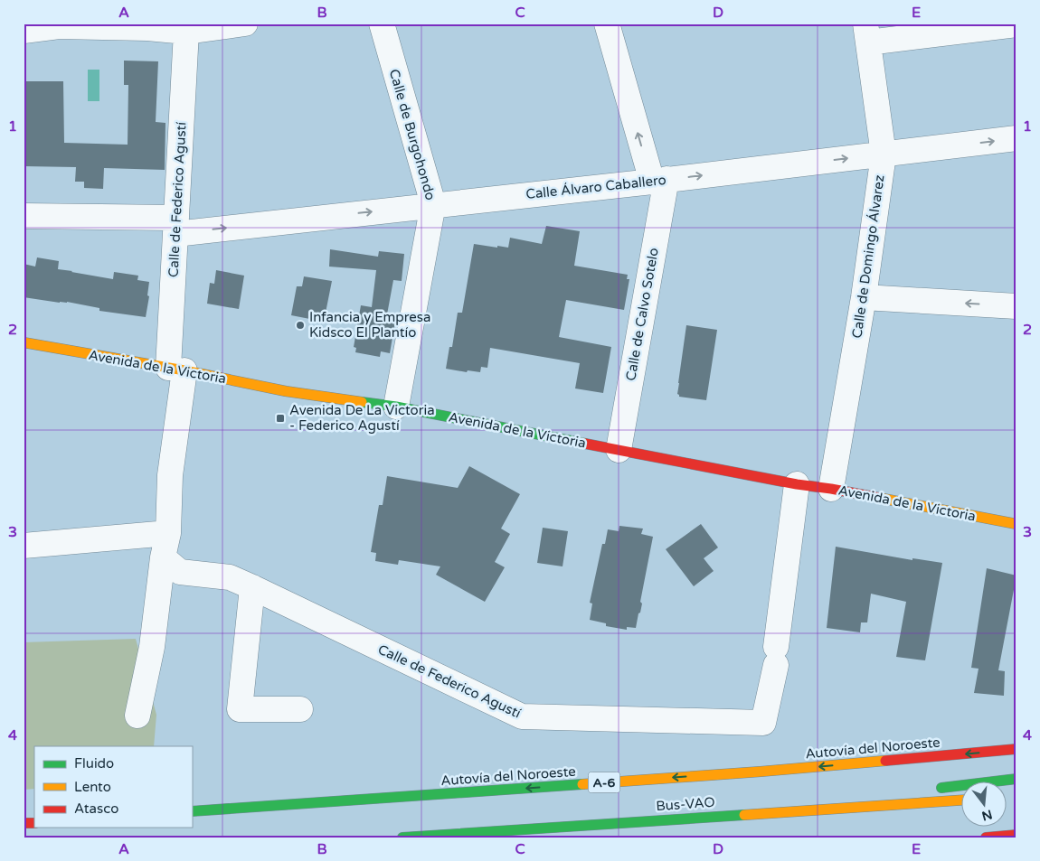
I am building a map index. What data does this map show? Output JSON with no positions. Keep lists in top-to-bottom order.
{
  "streets": {
    "main road": [
      "Avenida de la Victoria",
      "Autovía del Noroeste",
      "A-6",
      "Bus-VAO"
    ],
    "street": [
      "Calle de Burgohondo",
      "Calle Álvaro Caballero",
      "Calle de Federico Agustí",
      "Calle de Domingo Álvarez",
      "Calle de Calvo Sotelo"
    ]
  },
  "crossings": [
    ["Calle de Burgohondo", "Calle Álvaro Caballero"],
    ["Calle de Burgohondo", "Avenida de la Victoria"],
    ["Calle Álvaro Caballero", "Calle de Federico Agustí"],
    ["Calle Álvaro Caballero", "Calle de Domingo Álvarez"],
    ["Calle Álvaro Caballero", "Calle de Calvo Sotelo"],
    ["Calle de Federico Agustí", "Avenida de la Victoria"],
    ["Calle de Domingo Álvarez", "Avenida de la Victoria"],
    ["Calle de Calvo Sotelo", "Avenida de la Victoria"]
  ],
  "one_way": ["Calle de Calvo Sotelo"],
  "places": {
    "other": ["Infancia y Empresa Kidsco El Plantío"],
    "transit": ["Avenida De La Victoria - Federico Agustí"]
  },
  "legend": ["Fluido", "Lento", "Atasco"],
  "north": "bottom",
  "grid": {
    "columns": [
      "A",
      "B",
      "C",
      "D",
      "E"
    ],
    "rows": [
      "1",
      "2",
      "3",
      "4"
    ]
  }
}
